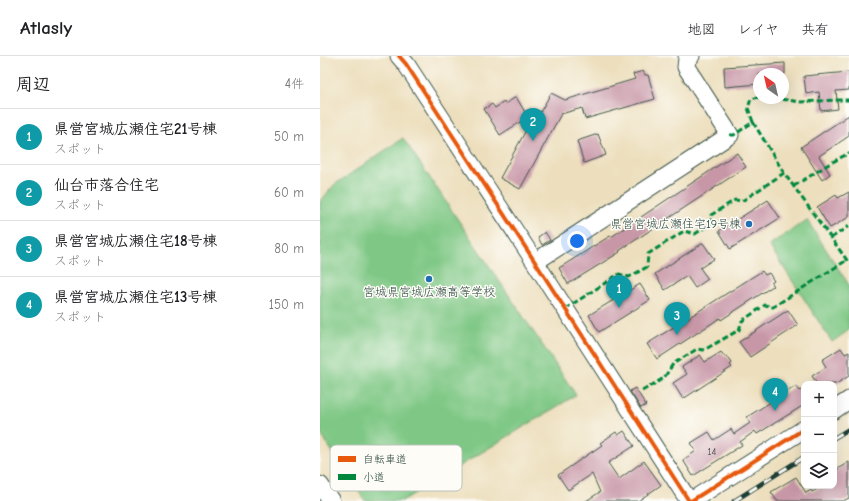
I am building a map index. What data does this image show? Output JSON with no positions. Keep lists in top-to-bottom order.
{
  "places": ["県営宮城広瀬住宅19号棟", "宮城県宮城広瀬高等学校"],
  "house_numbers": ["14"],
  "legend": ["自転車道", "小道"],
  "north": "top left",
  "page": {
    "header": "Atlasly",
    "nav": ["地図", "レイヤ", "共有"],
    "heading": ["周辺", "4件"],
    "list": [
      {
        "mark": "1",
        "name": "県営宮城広瀬住宅21号棟",
        "note": "スポット",
        "value": "50 m"
      },
      {
        "mark": "2",
        "name": "仙台市落合住宅",
        "note": "スポット",
        "value": "60 m"
      },
      {
        "mark": "3",
        "name": "県営宮城広瀬住宅18号棟",
        "note": "スポット",
        "value": "80 m"
      },
      {
        "mark": "4",
        "name": "県営宮城広瀬住宅13号棟",
        "note": "スポット",
        "value": "150 m"
      }
    ],
    "pins": [
      "2",
      "1",
      "3",
      "4"
    ],
    "map_buttons": ["+", "−"]
  }
}
